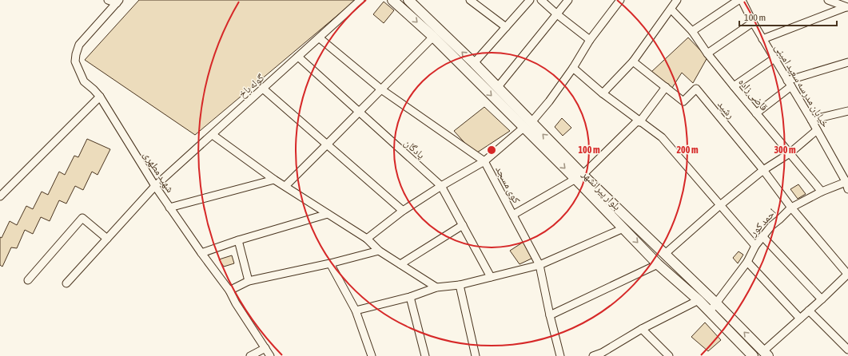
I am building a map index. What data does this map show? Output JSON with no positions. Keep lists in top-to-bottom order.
{
  "streets": {
    "main road": ["بلوار پیرانشهر"],
    "street": [
      "گوله باخ",
      "خیابان مدرسه سعید امینی",
      "قاضی زاده",
      "رشید",
      "پادگان",
      "شهید مطهری",
      "کوی مسجد",
      "احمد کور"
    ]
  },
  "crossings": [
    ["گوله باخ", "پادگان"],
    ["گوله باخ", "شهید مطهری"],
    ["گوله باخ", "کوی مسجد"],
    ["خیابان مدرسه سعید امینی", "احمد کور"],
    ["قاضی زاده", "احمد کور"],
    ["رشید", "احمد کور"],
    ["بلوار پیرانشهر", "احمد کور"]
  ],
  "scale_bar": "100 m",
  "rings": ["100 m", "200 m", "300 m"]
}
